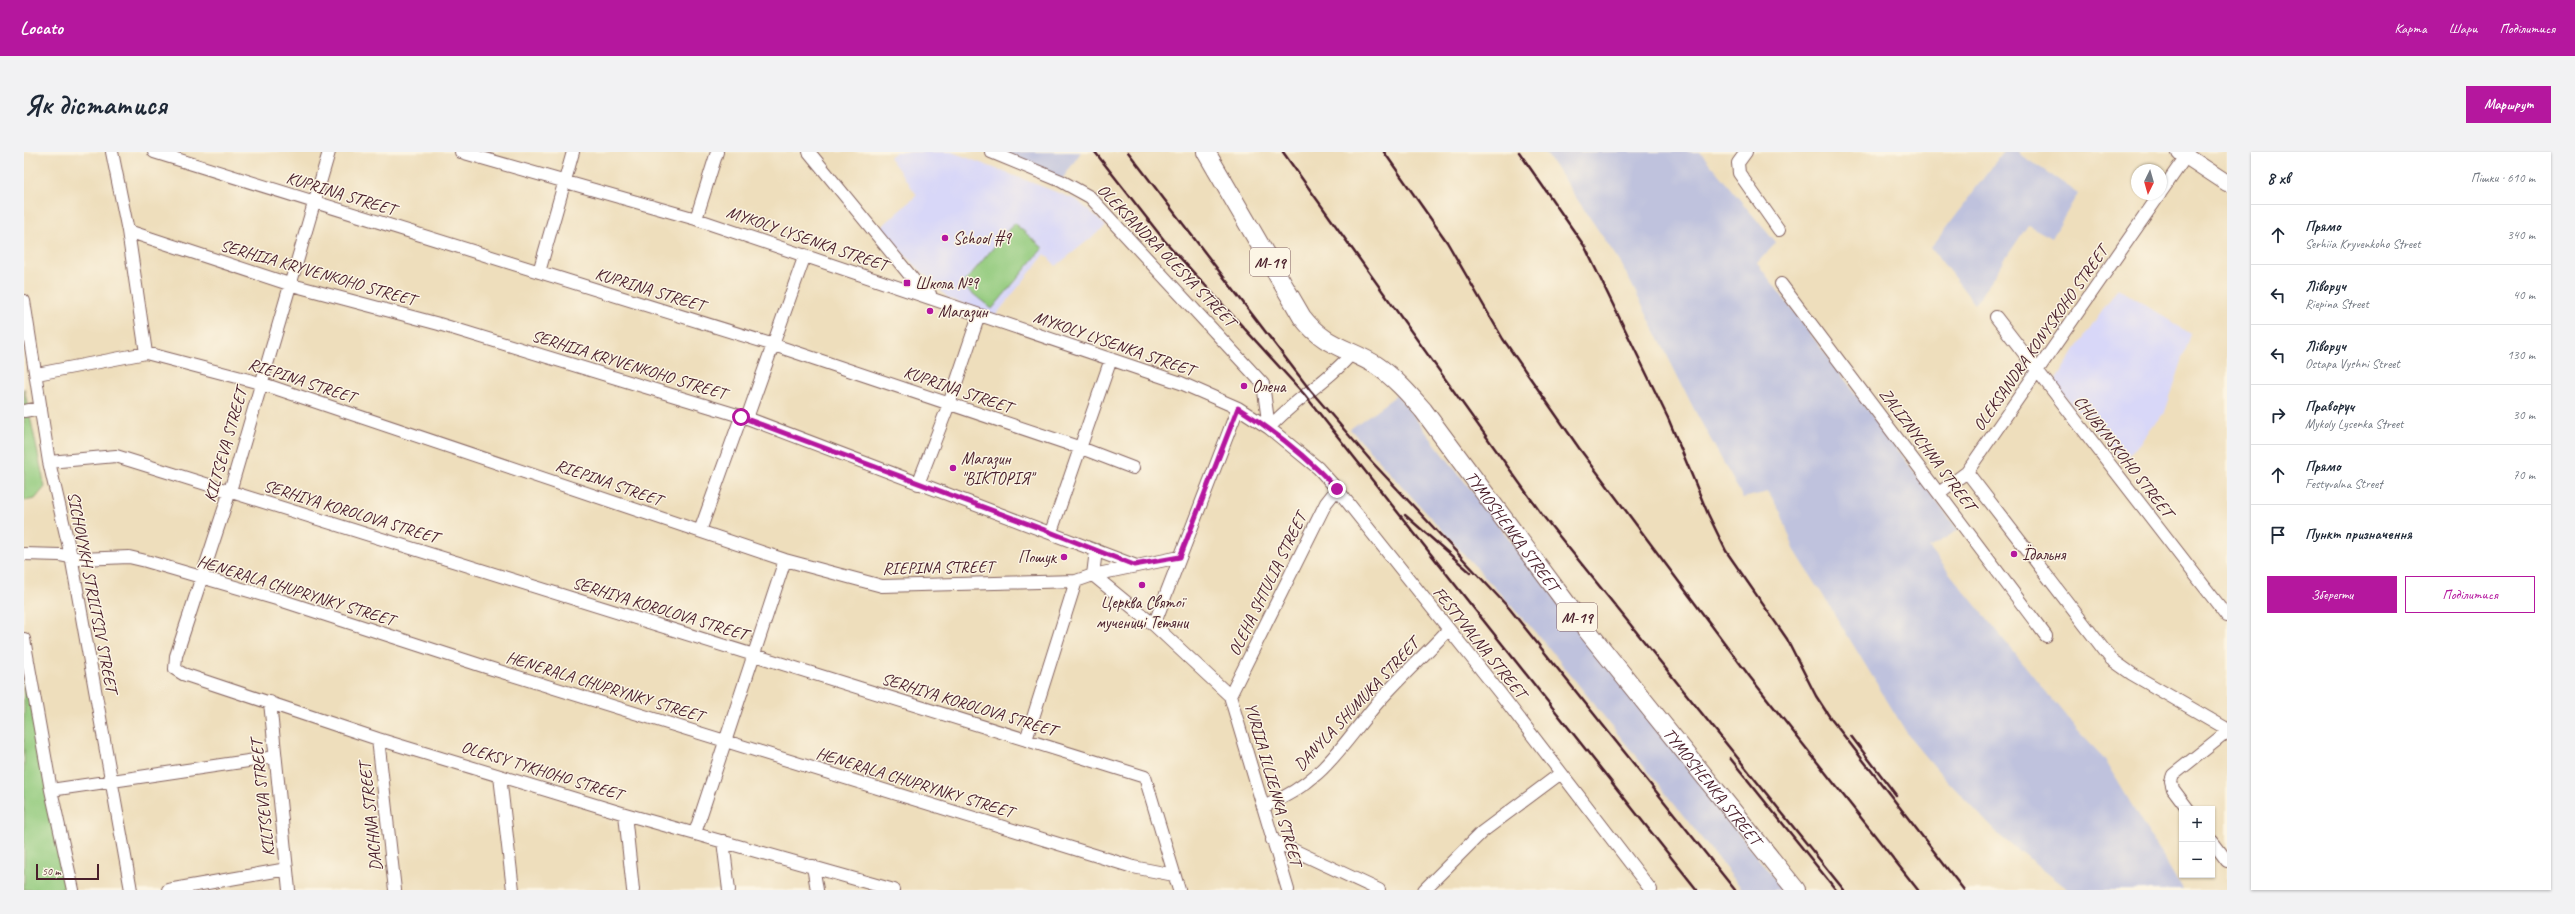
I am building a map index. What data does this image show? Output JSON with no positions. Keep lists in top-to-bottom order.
{
  "streets": {
    "highway": ["М-19", "TYMOSHENKA STREET"],
    "street": [
      "KUPRINA STREET",
      "MYKOLY LYSENKA STREET",
      "OLEKSANDRA OLESYA STREET",
      "SERHIIA KRYVENKOHO STREET",
      "OLEKSANDRA KONYSKOHO STREET",
      "RIEPINA STREET",
      "KILTSEVA STREET",
      "ZALIZNYCHNA STREET",
      "CHUBYNSKOHO STREET",
      "SERHIYA KOROLOVA STREET",
      "OLEHA SHTULIA STREET",
      "HENERALA CHUPRYNKY STREET",
      "SICHOVYKH STRILTSIV STREET",
      "FESTYVALNA STREET",
      "DANYLA SHUMUKA STREET",
      "OLEKSY TYKHOHO STREET",
      "YURIIA ILLIENKA STREET",
      "DACHNA STREET"
    ]
  },
  "crossings": [
    ["KUPRINA STREET", "KILTSEVA STREET"],
    ["MYKOLY LYSENKA STREET", "OLEKSANDRA OLESYA STREET"],
    ["MYKOLY LYSENKA STREET", "FESTYVALNA STREET"],
    ["OLEKSANDRA OLESYA STREET", "FESTYVALNA STREET"],
    ["М-19", "TYMOSHENKA STREET"],
    ["SERHIIA KRYVENKOHO STREET", "RIEPINA STREET"],
    ["SERHIIA KRYVENKOHO STREET", "KILTSEVA STREET"],
    ["OLEKSANDRA KONYSKOHO STREET", "ZALIZNYCHNA STREET"],
    ["OLEKSANDRA KONYSKOHO STREET", "CHUBYNSKOHO STREET"],
    ["RIEPINA STREET", "KILTSEVA STREET"],
    ["RIEPINA STREET", "SICHOVYKH STRILTSIV STREET"],
    ["RIEPINA STREET", "YURIIA ILLIENKA STREET"],
    ["KILTSEVA STREET", "SERHIYA KOROLOVA STREET"],
    ["KILTSEVA STREET", "HENERALA CHUPRYNKY STREET"],
    ["KILTSEVA STREET", "OLEKSY TYKHOHO STREET"],
    ["SERHIYA KOROLOVA STREET", "HENERALA CHUPRYNKY STREET"],
    ["SERHIYA KOROLOVA STREET", "SICHOVYKH STRILTSIV STREET"],
    ["OLEHA SHTULIA STREET", "FESTYVALNA STREET"],
    ["OLEHA SHTULIA STREET", "YURIIA ILLIENKA STREET"],
    ["HENERALA CHUPRYNKY STREET", "SICHOVYKH STRILTSIV STREET"],
    ["FESTYVALNA STREET", "DANYLA SHUMUKA STREET"],
    ["DANYLA SHUMUKA STREET", "YURIIA ILLIENKA STREET"],
    ["OLEKSY TYKHOHO STREET", "DACHNA STREET"]
  ],
  "places": {
    "other": [
      "School #9",
      "Магазин",
      "Олена",
      "Магазин \"ВІКТОРІЯ\"",
      "Їдальня",
      "Пошук",
      "Церква Святої мучениці Тетяни"
    ],
    "transit": ["Школа №9"]
  },
  "scale_bar": "50 m",
  "north": "bottom",
  "page": {
    "header": "Locato",
    "nav": ["Карта", "Шари", "Поділитися"],
    "buttons": [
      "Маршрут",
      ["Зберегти", "Поділитися"]
    ],
    "title": "Як дістатися",
    "heading": ["8 хв", "Пішки · 610 m"],
    "list": [
      ["Прямо", "Serhiia Kryvenkoho Street", "340 m"],
      ["Ліворуч", "Riepina Street", "40 m"],
      ["Ліворуч", "Ostapa Vyshni Street", "130 m"],
      ["Праворуч", "Mykoly Lysenka Street", "30 m"],
      ["Прямо", "Festyvalna Street", "70 m"],
      "Пункт призначення"
    ],
    "map_buttons": ["+", "−"],
    "scale": "50 m"
  }
}
